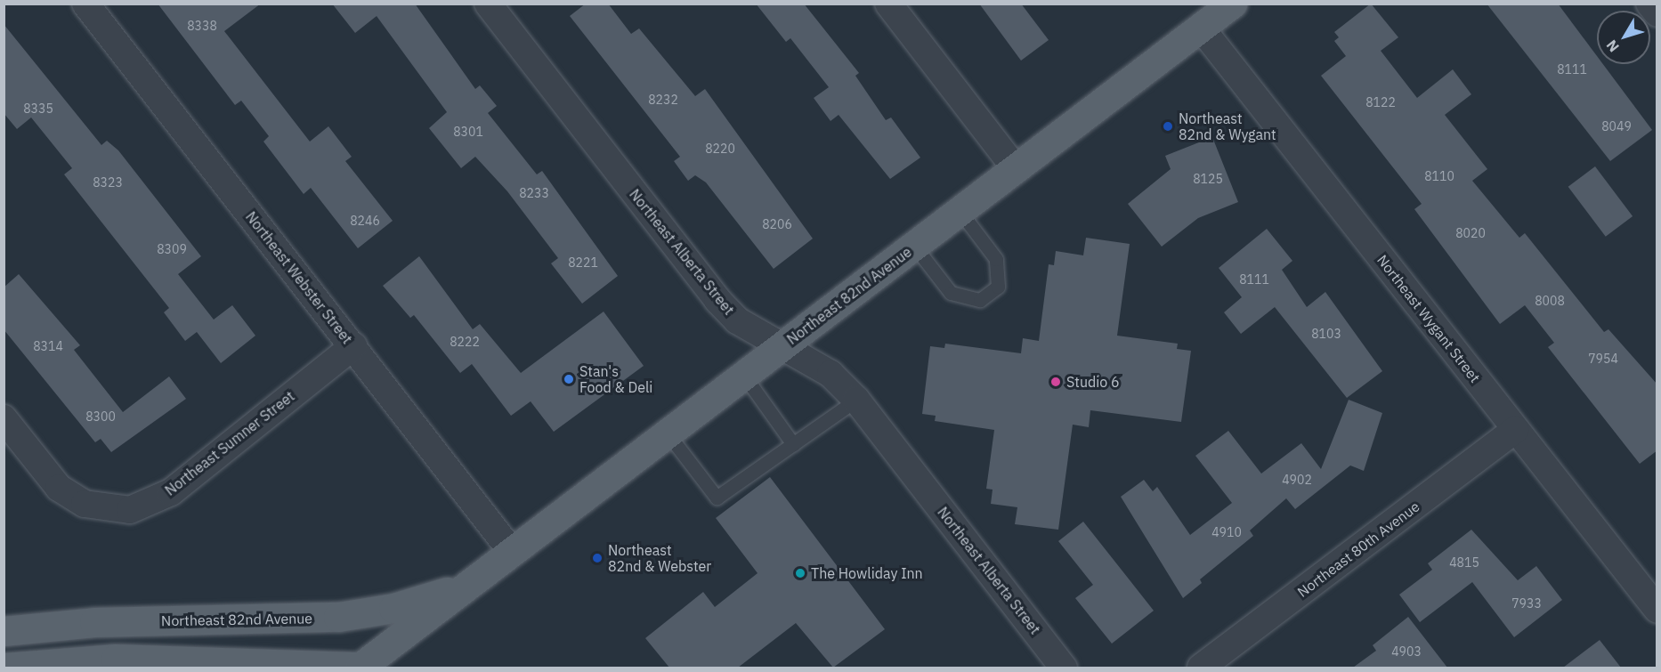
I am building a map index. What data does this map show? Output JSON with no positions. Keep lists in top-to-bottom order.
{
  "streets": {
    "main road": ["Northeast 82nd Avenue"],
    "street": [
      "Northeast Alberta Street",
      "Northeast Webster Street",
      "Northeast Wygant Street",
      "Northeast Sumner Street",
      "Northeast 80th Avenue"
    ]
  },
  "crossings": [
    ["Northeast Alberta Street", "Northeast 82nd Avenue"],
    ["Northeast Webster Street", "Northeast 82nd Avenue"],
    ["Northeast Webster Street", "Northeast Sumner Street"],
    ["Northeast 82nd Avenue", "Northeast Wygant Street"],
    ["Northeast Wygant Street", "Northeast 80th Avenue"]
  ],
  "places": [
    "Northeast 82nd & Wygant",
    "Stan's Food & Deli",
    "Studio 6",
    "Northeast 82nd & Webster",
    "The Howliday Inn"
  ],
  "house_numbers": [
    "8338",
    "8111",
    "8232",
    "8122",
    "8335",
    "8049",
    "8301",
    "8220",
    "8110",
    "8125",
    "8323",
    "8233",
    "8246",
    "8206",
    "8020",
    "8309",
    "8221",
    "8111",
    "8008",
    "8103",
    "8222",
    "8314",
    "7954",
    "8300",
    "4902",
    "4910",
    "4815",
    "7933",
    "4903"
  ],
  "north": "bottom left"
}
